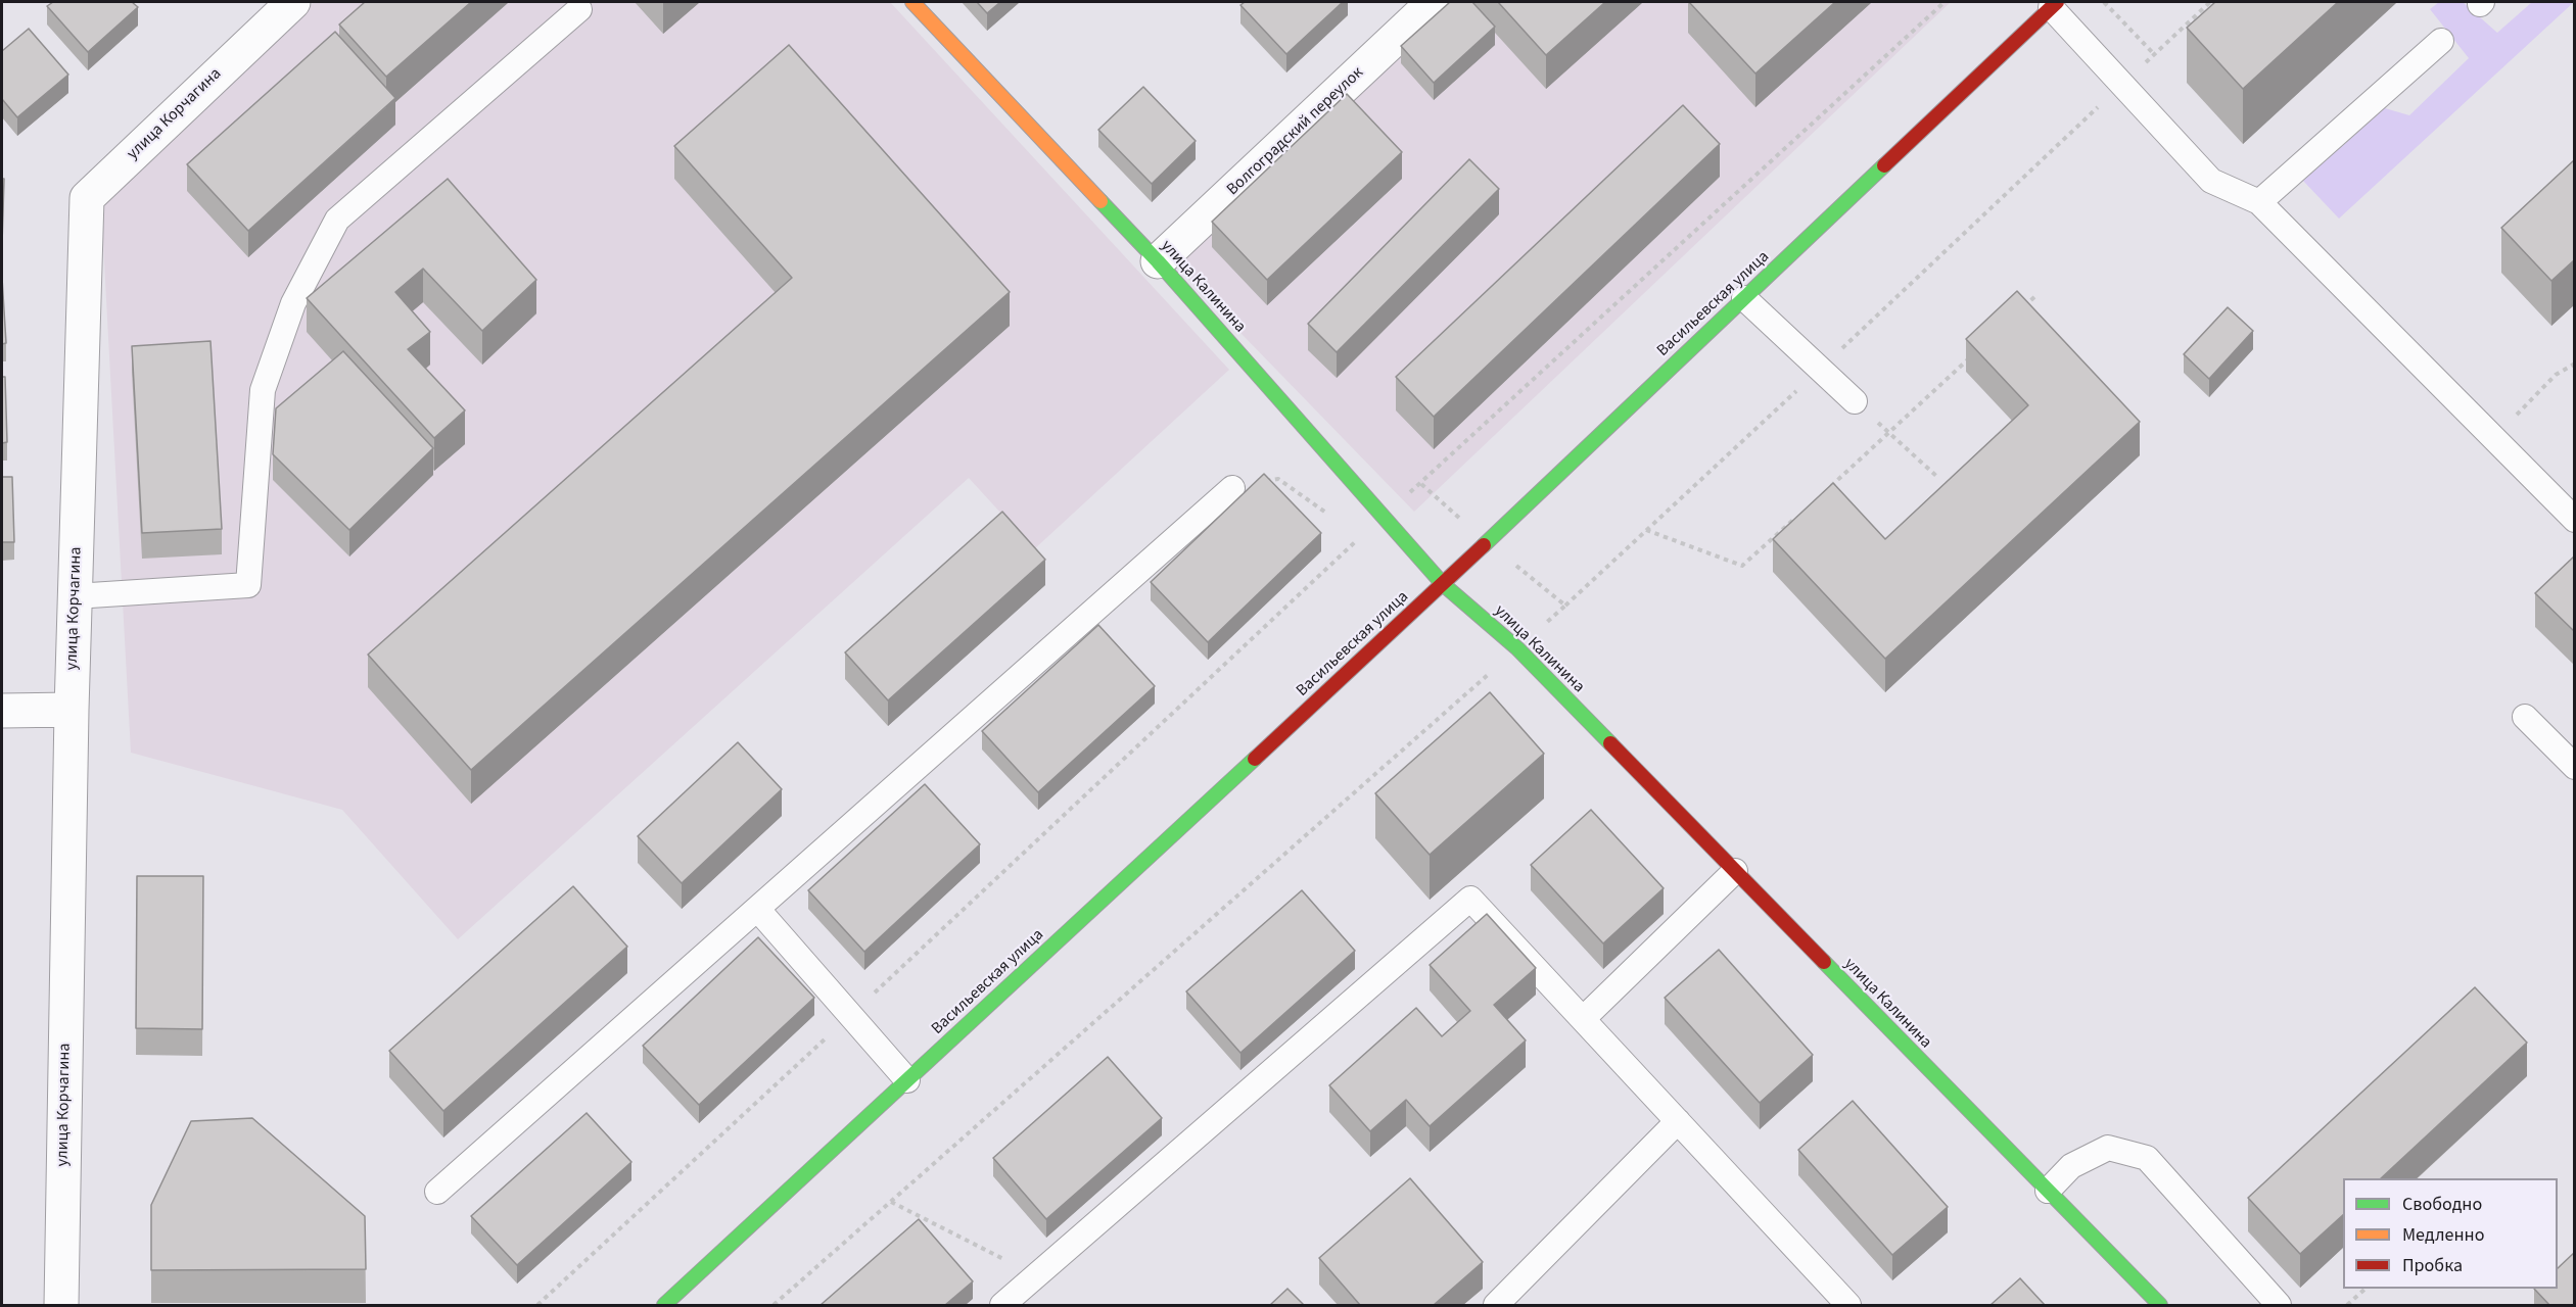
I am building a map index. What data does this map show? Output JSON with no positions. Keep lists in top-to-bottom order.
{
  "streets": {
    "main road": ["улица Калинина", "Васильевская улица"],
    "street": ["улица Корчагина", "Волгоградский переулок"]
  },
  "crossings": [
    ["Волгоградский переулок", "улица Калинина"],
    ["улица Калинина", "Васильевская улица"]
  ],
  "legend": ["Свободно", "Медленно", "Пробка"]
}
